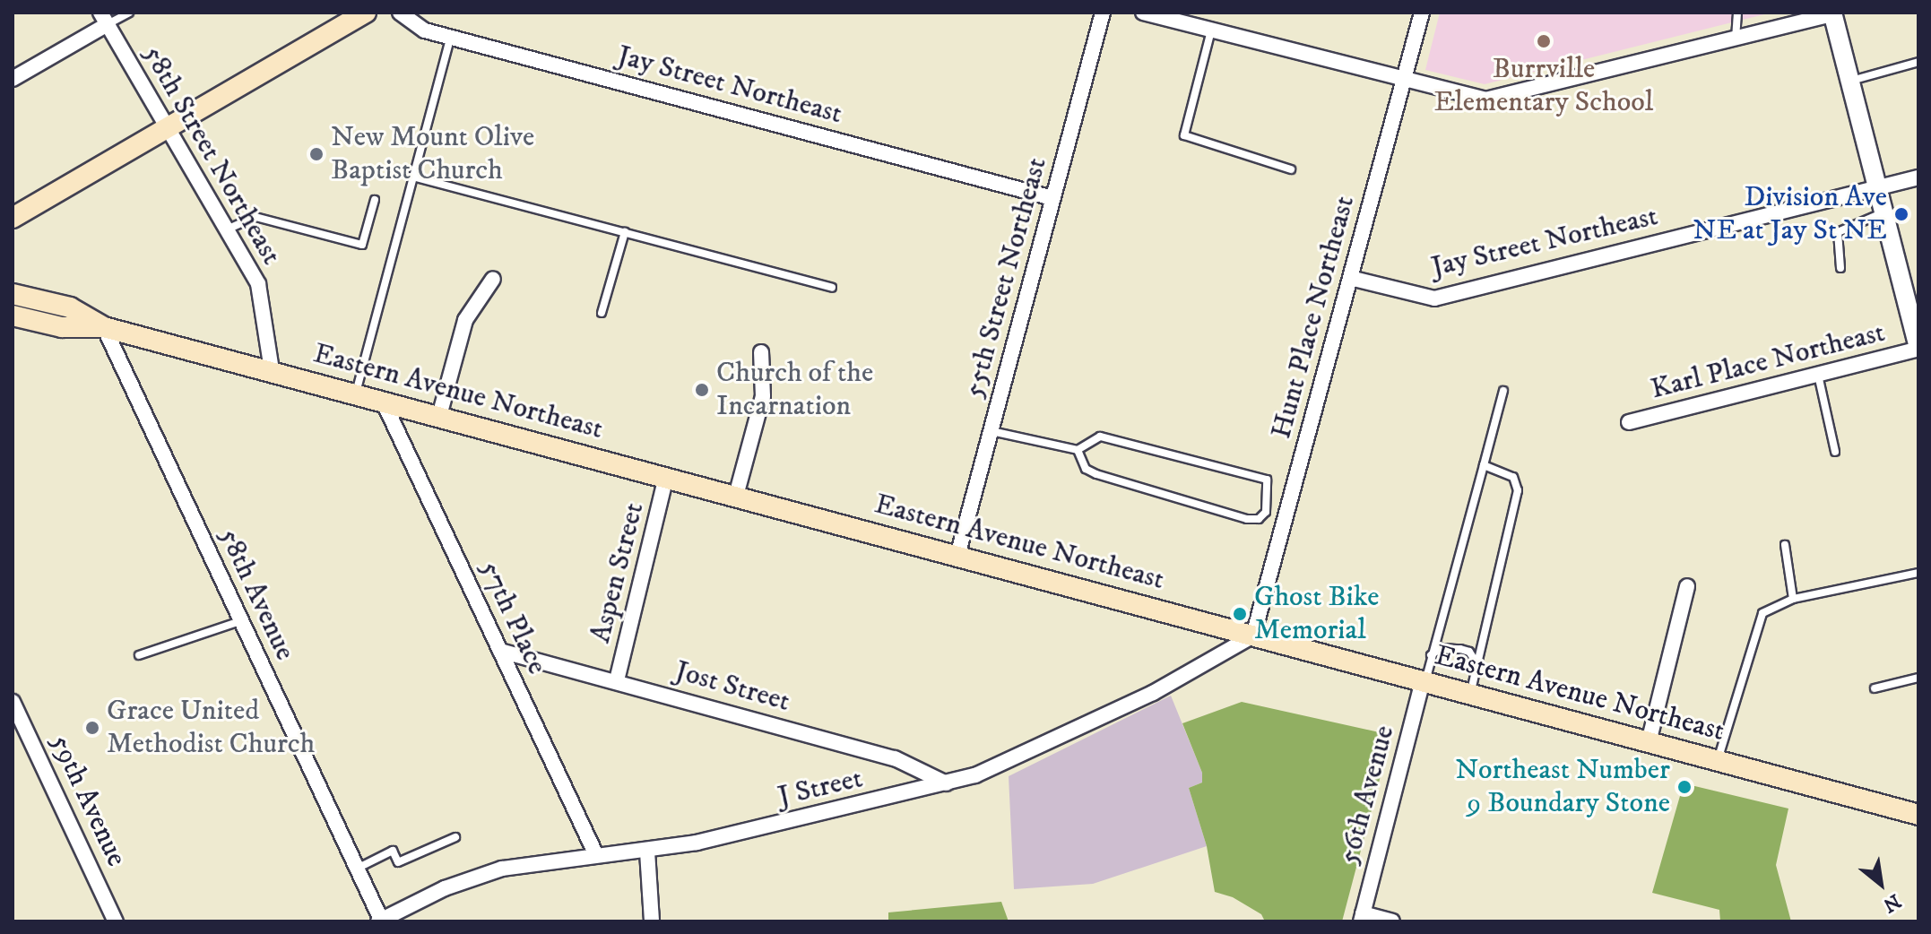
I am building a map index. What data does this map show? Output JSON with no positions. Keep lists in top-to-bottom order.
{
  "streets": {
    "main road": ["Eastern Avenue Northeast"],
    "street": [
      "Jay Street Northeast",
      "58th Street Northeast",
      "55th Street Northeast",
      "Hunt Place Northeast",
      "Karl Place Northeast",
      "Aspen Street",
      "58th Avenue",
      "57th Place",
      "Jost Street",
      "J Street",
      "56th Avenue",
      "59th Avenue"
    ]
  },
  "crossings": [
    ["Jay Street Northeast", "55th Street Northeast"],
    ["Jay Street Northeast", "Hunt Place Northeast"],
    ["58th Street Northeast", "Eastern Avenue Northeast"],
    ["55th Street Northeast", "Eastern Avenue Northeast"],
    ["Hunt Place Northeast", "Eastern Avenue Northeast"],
    ["Hunt Place Northeast", "J Street"],
    ["Eastern Avenue Northeast", "Aspen Street"],
    ["Eastern Avenue Northeast", "58th Avenue"],
    ["Eastern Avenue Northeast", "57th Place"],
    ["Eastern Avenue Northeast", "J Street"],
    ["Eastern Avenue Northeast", "56th Avenue"],
    ["Aspen Street", "Jost Street"],
    ["58th Avenue", "J Street"],
    ["57th Place", "Jost Street"],
    ["57th Place", "J Street"],
    ["Jost Street", "J Street"]
  ],
  "places": [
    "Burrville Elementary School",
    "New Mount Olive Baptist Church",
    "Division Ave NE at Jay St NE",
    "Church of the Incarnation",
    "Ghost Bike Memorial",
    "Grace United Methodist Church",
    "Northeast Number 9 Boundary Stone"
  ],
  "north": "bottom right"
}
